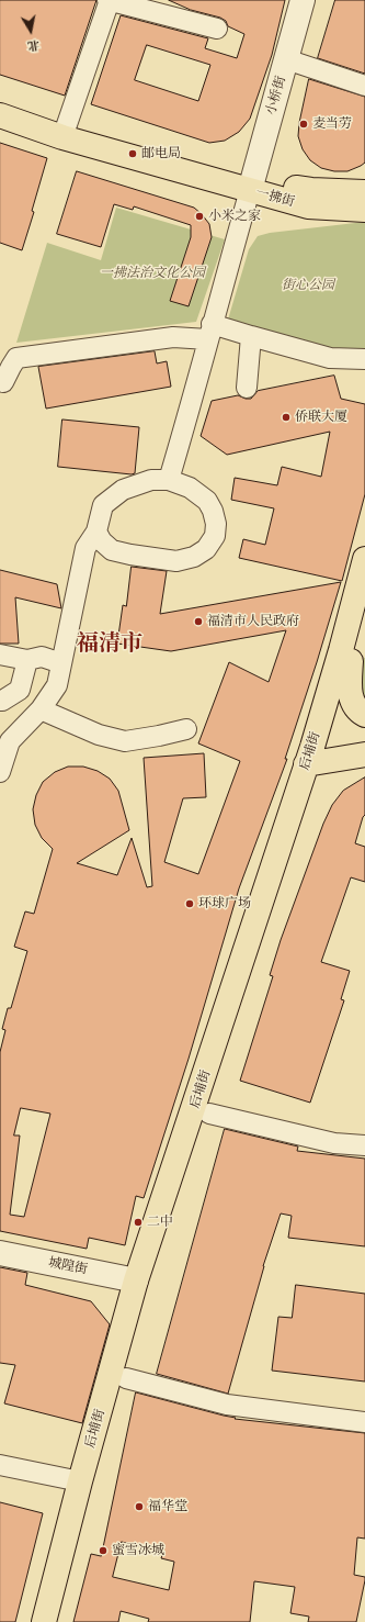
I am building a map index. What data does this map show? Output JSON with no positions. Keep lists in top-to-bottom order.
{
  "streets": {
    "main road": ["一拂街", "后埔街"],
    "street": ["小桥街", "城隍街"]
  },
  "crossings": [
    ["小桥街", "一拂街"],
    ["后埔街", "城隍街"]
  ],
  "districts": ["福清市"],
  "parks": ["一拂法治文化公园", "街心公园"],
  "places": [
    "麦当劳",
    "邮电局",
    "小米之家",
    "侨联大厦",
    "福清市人民政府",
    "环球广场",
    "二中",
    "福华堂",
    "蜜雪冰城"
  ],
  "north": "bottom"
}
